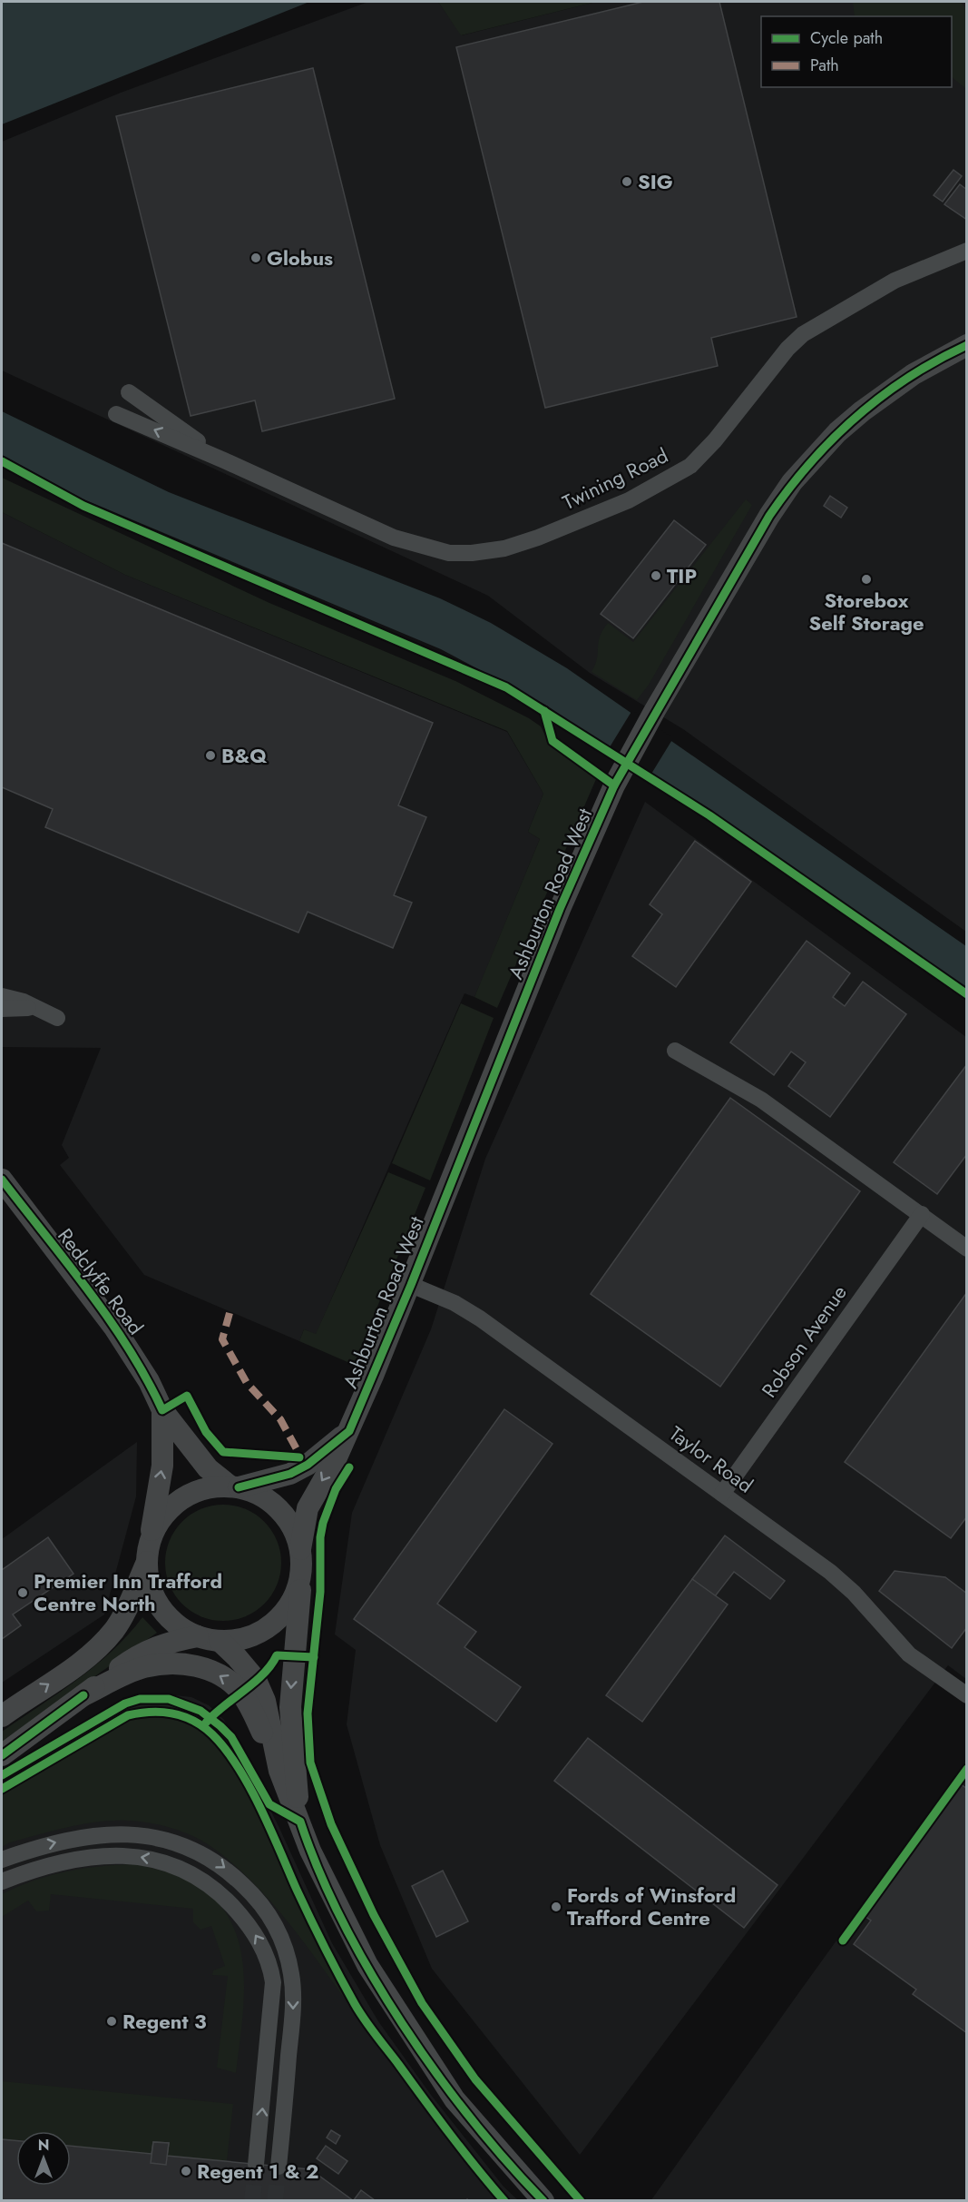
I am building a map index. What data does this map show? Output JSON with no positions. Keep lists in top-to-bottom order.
{
  "streets": {
    "main road": ["Ashburton Road West", "Redclyffe Road"],
    "street": ["Twining Road", "Robson Avenue", "Taylor Road"]
  },
  "crossings": [
    ["Ashburton Road West", "Redclyffe Road"],
    ["Ashburton Road West", "Taylor Road"],
    ["Robson Avenue", "Taylor Road"]
  ],
  "places": [
    "SIG",
    "Globus",
    "TIP",
    "Storebox Self Storage",
    "B&Q",
    "Premier Inn Trafford Centre North",
    "Fords of Winsford Trafford Centre",
    "Regent 3",
    "Regent 1 & 2"
  ],
  "legend": ["Cycle path", "Path"],
  "north": "top"
}
